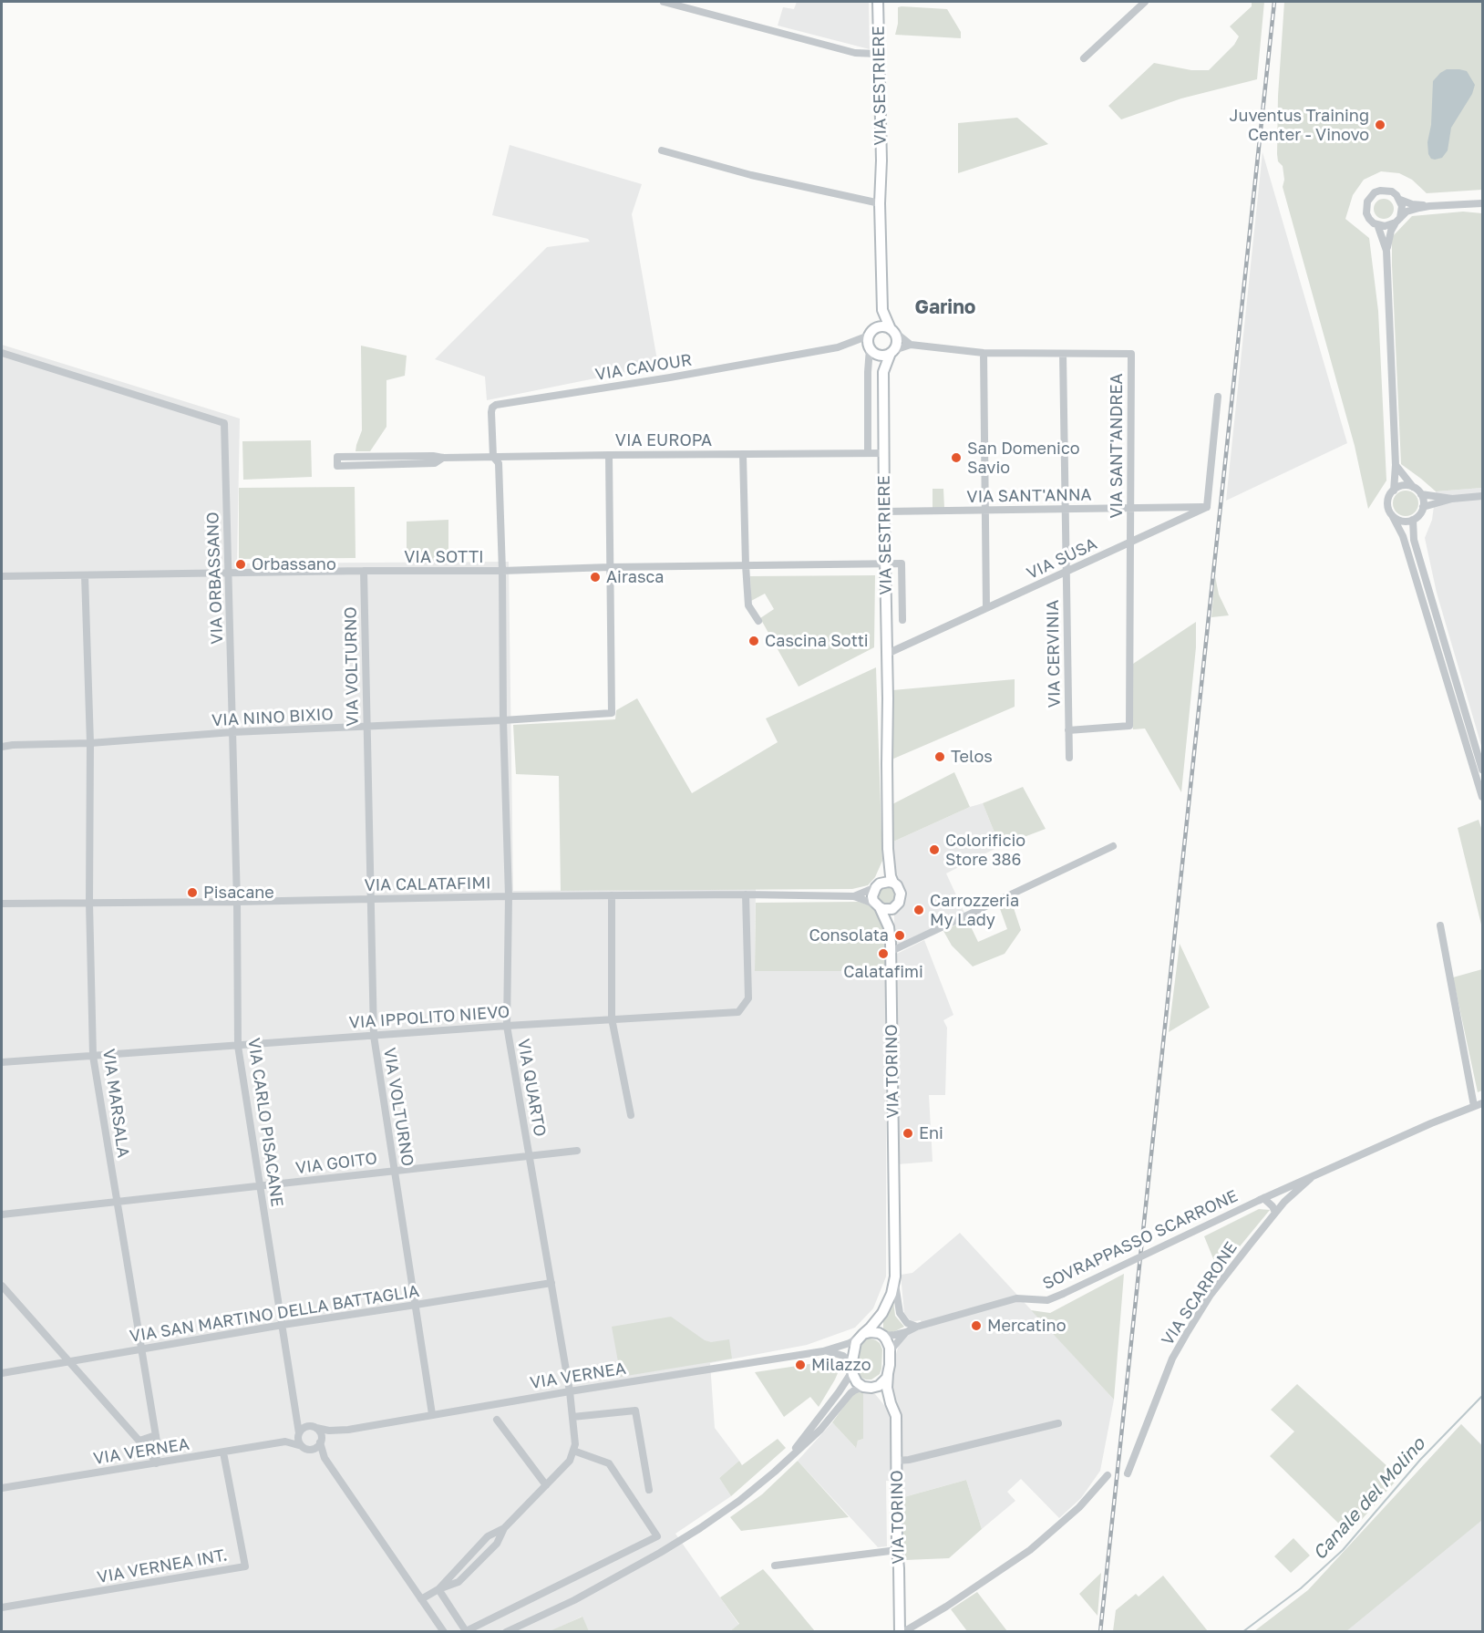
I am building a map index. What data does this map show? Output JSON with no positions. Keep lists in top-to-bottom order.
{
  "streets": {
    "main road": ["VIA SESTRIERE", "VIA TORINO"],
    "street": [
      "VIA CAVOUR",
      "VIA EUROPA",
      "VIA SANT'ANDREA",
      "VIA SANT'ANNA",
      "VIA SOTTI",
      "VIA SUSA",
      "VIA ORBASSANO",
      "VIA CERVINIA",
      "VIA VOLTURNO",
      "VIA NINO BIXIO",
      "VIA CALATAFIMI",
      "VIA IPPOLITO NIEVO",
      "VIA QUARTO",
      "VIA MARSALA",
      "VIA CARLO PISACANE",
      "VIA GOITO",
      "SOVRAPPASSO SCARRONE",
      "VIA SCARRONE",
      "VIA SAN MARTINO DELLA BATTAGLIA",
      "VIA VERNEA",
      "VIA VERNEA INT."
    ]
  },
  "crossings": [
    ["VIA SESTRIERE", "VIA EUROPA"],
    ["VIA SESTRIERE", "VIA SANT'ANNA"],
    ["VIA SESTRIERE", "VIA SOTTI"],
    ["VIA SESTRIERE", "VIA SUSA"],
    ["VIA SESTRIERE", "VIA TORINO"],
    ["VIA CAVOUR", "VIA EUROPA"],
    ["VIA CAVOUR", "VIA SOTTI"],
    ["VIA CAVOUR", "VIA QUARTO"],
    ["VIA SANT'ANDREA", "VIA SANT'ANNA"],
    ["VIA SANT'ANDREA", "VIA SUSA"],
    ["VIA SANT'ANDREA", "VIA CERVINIA"],
    ["VIA SANT'ANNA", "VIA SUSA"],
    ["VIA SANT'ANNA", "VIA CERVINIA"],
    ["VIA SOTTI", "VIA ORBASSANO"],
    ["VIA SOTTI", "VIA VOLTURNO"],
    ["VIA SOTTI", "VIA NINO BIXIO"],
    ["VIA SOTTI", "VIA QUARTO"],
    ["VIA SOTTI", "VIA MARSALA"],
    ["VIA SUSA", "VIA CERVINIA"],
    ["VIA ORBASSANO", "VIA NINO BIXIO"],
    ["VIA ORBASSANO", "VIA CARLO PISACANE"],
    ["VIA VOLTURNO", "VIA NINO BIXIO"],
    ["VIA VOLTURNO", "VIA CALATAFIMI"],
    ["VIA VOLTURNO", "VIA IPPOLITO NIEVO"],
    ["VIA VOLTURNO", "VIA GOITO"],
    ["VIA VOLTURNO", "VIA SAN MARTINO DELLA BATTAGLIA"],
    ["VIA VOLTURNO", "VIA VERNEA"],
    ["VIA NINO BIXIO", "VIA QUARTO"],
    ["VIA NINO BIXIO", "VIA MARSALA"],
    ["VIA NINO BIXIO", "VIA CARLO PISACANE"],
    ["VIA CALATAFIMI", "VIA IPPOLITO NIEVO"],
    ["VIA CALATAFIMI", "VIA TORINO"],
    ["VIA CALATAFIMI", "VIA QUARTO"],
    ["VIA CALATAFIMI", "VIA MARSALA"],
    ["VIA CALATAFIMI", "VIA CARLO PISACANE"],
    ["VIA IPPOLITO NIEVO", "VIA QUARTO"],
    ["VIA IPPOLITO NIEVO", "VIA MARSALA"],
    ["VIA IPPOLITO NIEVO", "VIA CARLO PISACANE"],
    ["VIA TORINO", "VIA VERNEA"],
    ["VIA QUARTO", "VIA GOITO"],
    ["VIA QUARTO", "VIA SAN MARTINO DELLA BATTAGLIA"],
    ["VIA QUARTO", "VIA VERNEA"],
    ["VIA MARSALA", "VIA GOITO"],
    ["VIA MARSALA", "VIA SAN MARTINO DELLA BATTAGLIA"],
    ["VIA MARSALA", "VIA VERNEA"],
    ["VIA CARLO PISACANE", "VIA GOITO"],
    ["VIA CARLO PISACANE", "VIA SAN MARTINO DELLA BATTAGLIA"],
    ["SOVRAPPASSO SCARRONE", "VIA SCARRONE"],
    ["VIA VERNEA", "VIA VERNEA INT."]
  ],
  "districts": ["Garino"],
  "water": ["Canale del Molino"],
  "places": [
    "Juventus Training Center - Vinovo",
    "San Domenico Savio",
    "Orbassano",
    "Airasca",
    "Cascina Sotti",
    "Telos",
    "Colorificio Store 386",
    "Pisacane",
    "Carrozzeria My Lady",
    "Consolata",
    "Calatafimi",
    "Eni",
    "Mercatino",
    "Milazzo"
  ]
}
